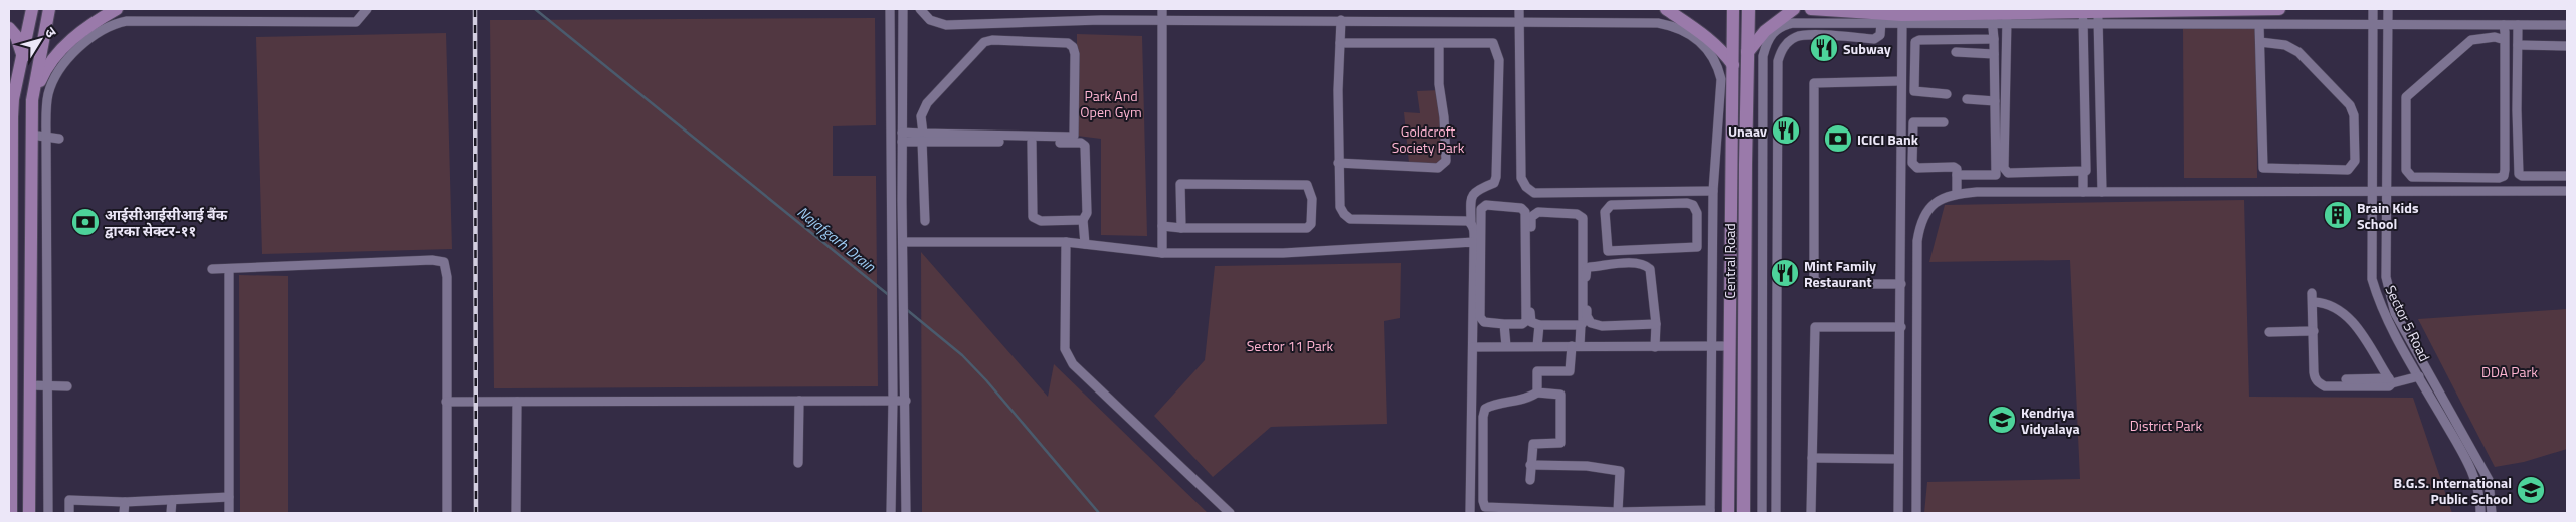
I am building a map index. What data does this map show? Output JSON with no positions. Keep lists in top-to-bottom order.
{
  "streets": {
    "main road": ["Central Road"],
    "street": ["Sector 5 Road"]
  },
  "water": ["Najafgarh Drain"],
  "parks": [
    "Park And Open Gym",
    "Goldcroft Society Park",
    "Sector 11 Park",
    "DDA Park",
    "District Park"
  ],
  "places": {
    "restaurant": ["Subway", "Unaav", "Mint Family Restaurant"],
    "bank": ["ICICI Bank", "आईसीआईसीआई बैंक द्वारका सेक्टर-११"],
    "building": ["Brain Kids School"],
    "school or university": ["Kendriya Vidyalaya", "B.G.S. International Public School"]
  },
  "north": "top right"
}
